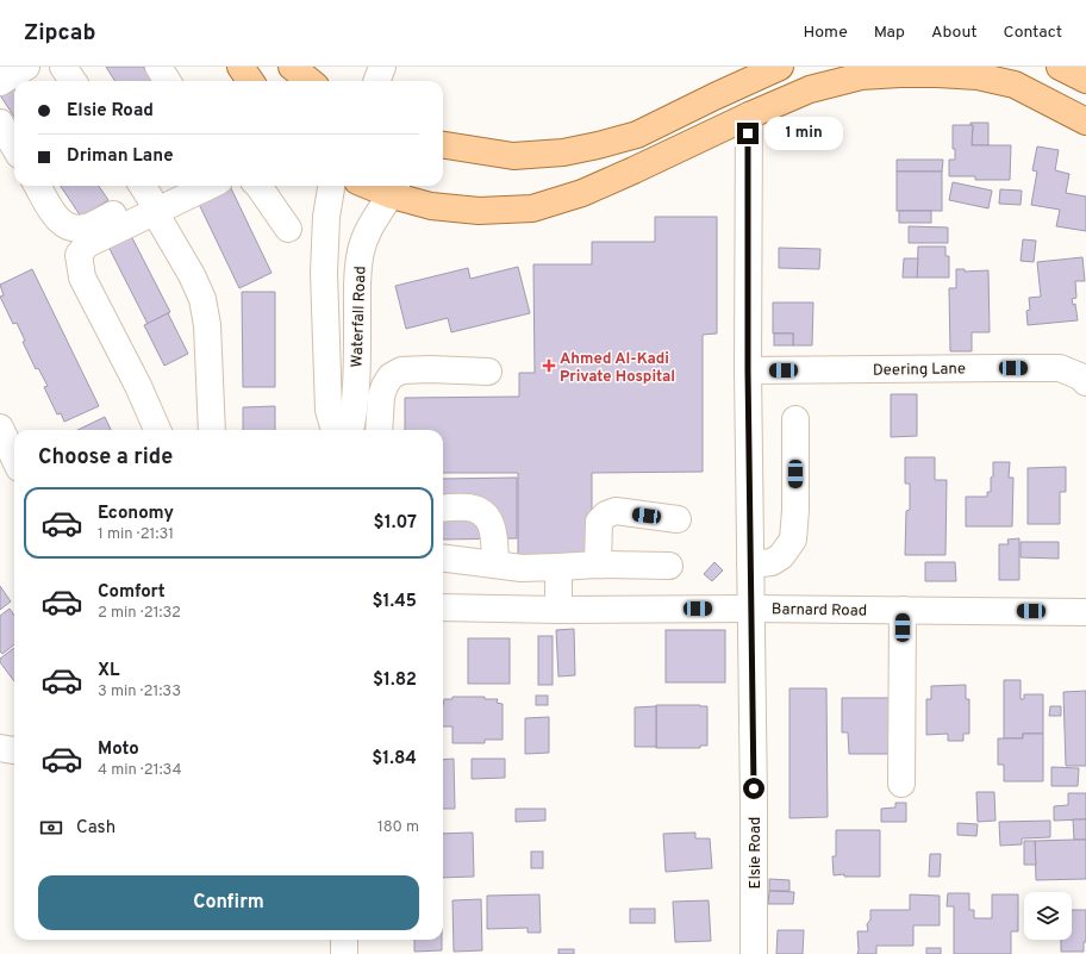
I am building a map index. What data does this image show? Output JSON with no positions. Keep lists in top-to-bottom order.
{
  "streets": {
    "street": [
      "Waterfall Road",
      "Deering Lane",
      "Barnard Road",
      "Elsie Road"
    ]
  },
  "crossings": [
    ["Deering Lane", "Elsie Road"],
    ["Barnard Road", "Elsie Road"]
  ],
  "places": {
    "health": ["Ahmed Al-Kadi Private Hospital"]
  },
  "page": {
    "header": "Zipcab",
    "nav": [
      "Home",
      "Map",
      "About",
      "Contact"
    ],
    "banner": ["Elsie Road", "Driman Lane"],
    "bubble": "1 min",
    "heading": "Choose a ride",
    "list": [
      {
        "name": "Economy",
        "note": "1 min · 21:31",
        "value": "$1.07"
      },
      {
        "name": "Comfort",
        "note": "2 min · 21:32",
        "value": "$1.45"
      },
      {
        "name": "XL",
        "note": "3 min · 21:33",
        "value": "$1.82"
      },
      {
        "name": "Moto",
        "note": "4 min · 21:34",
        "value": "$1.84"
      }
    ],
    "pay": ["Cash", "180 m"],
    "buttons": "Confirm"
  }
}
